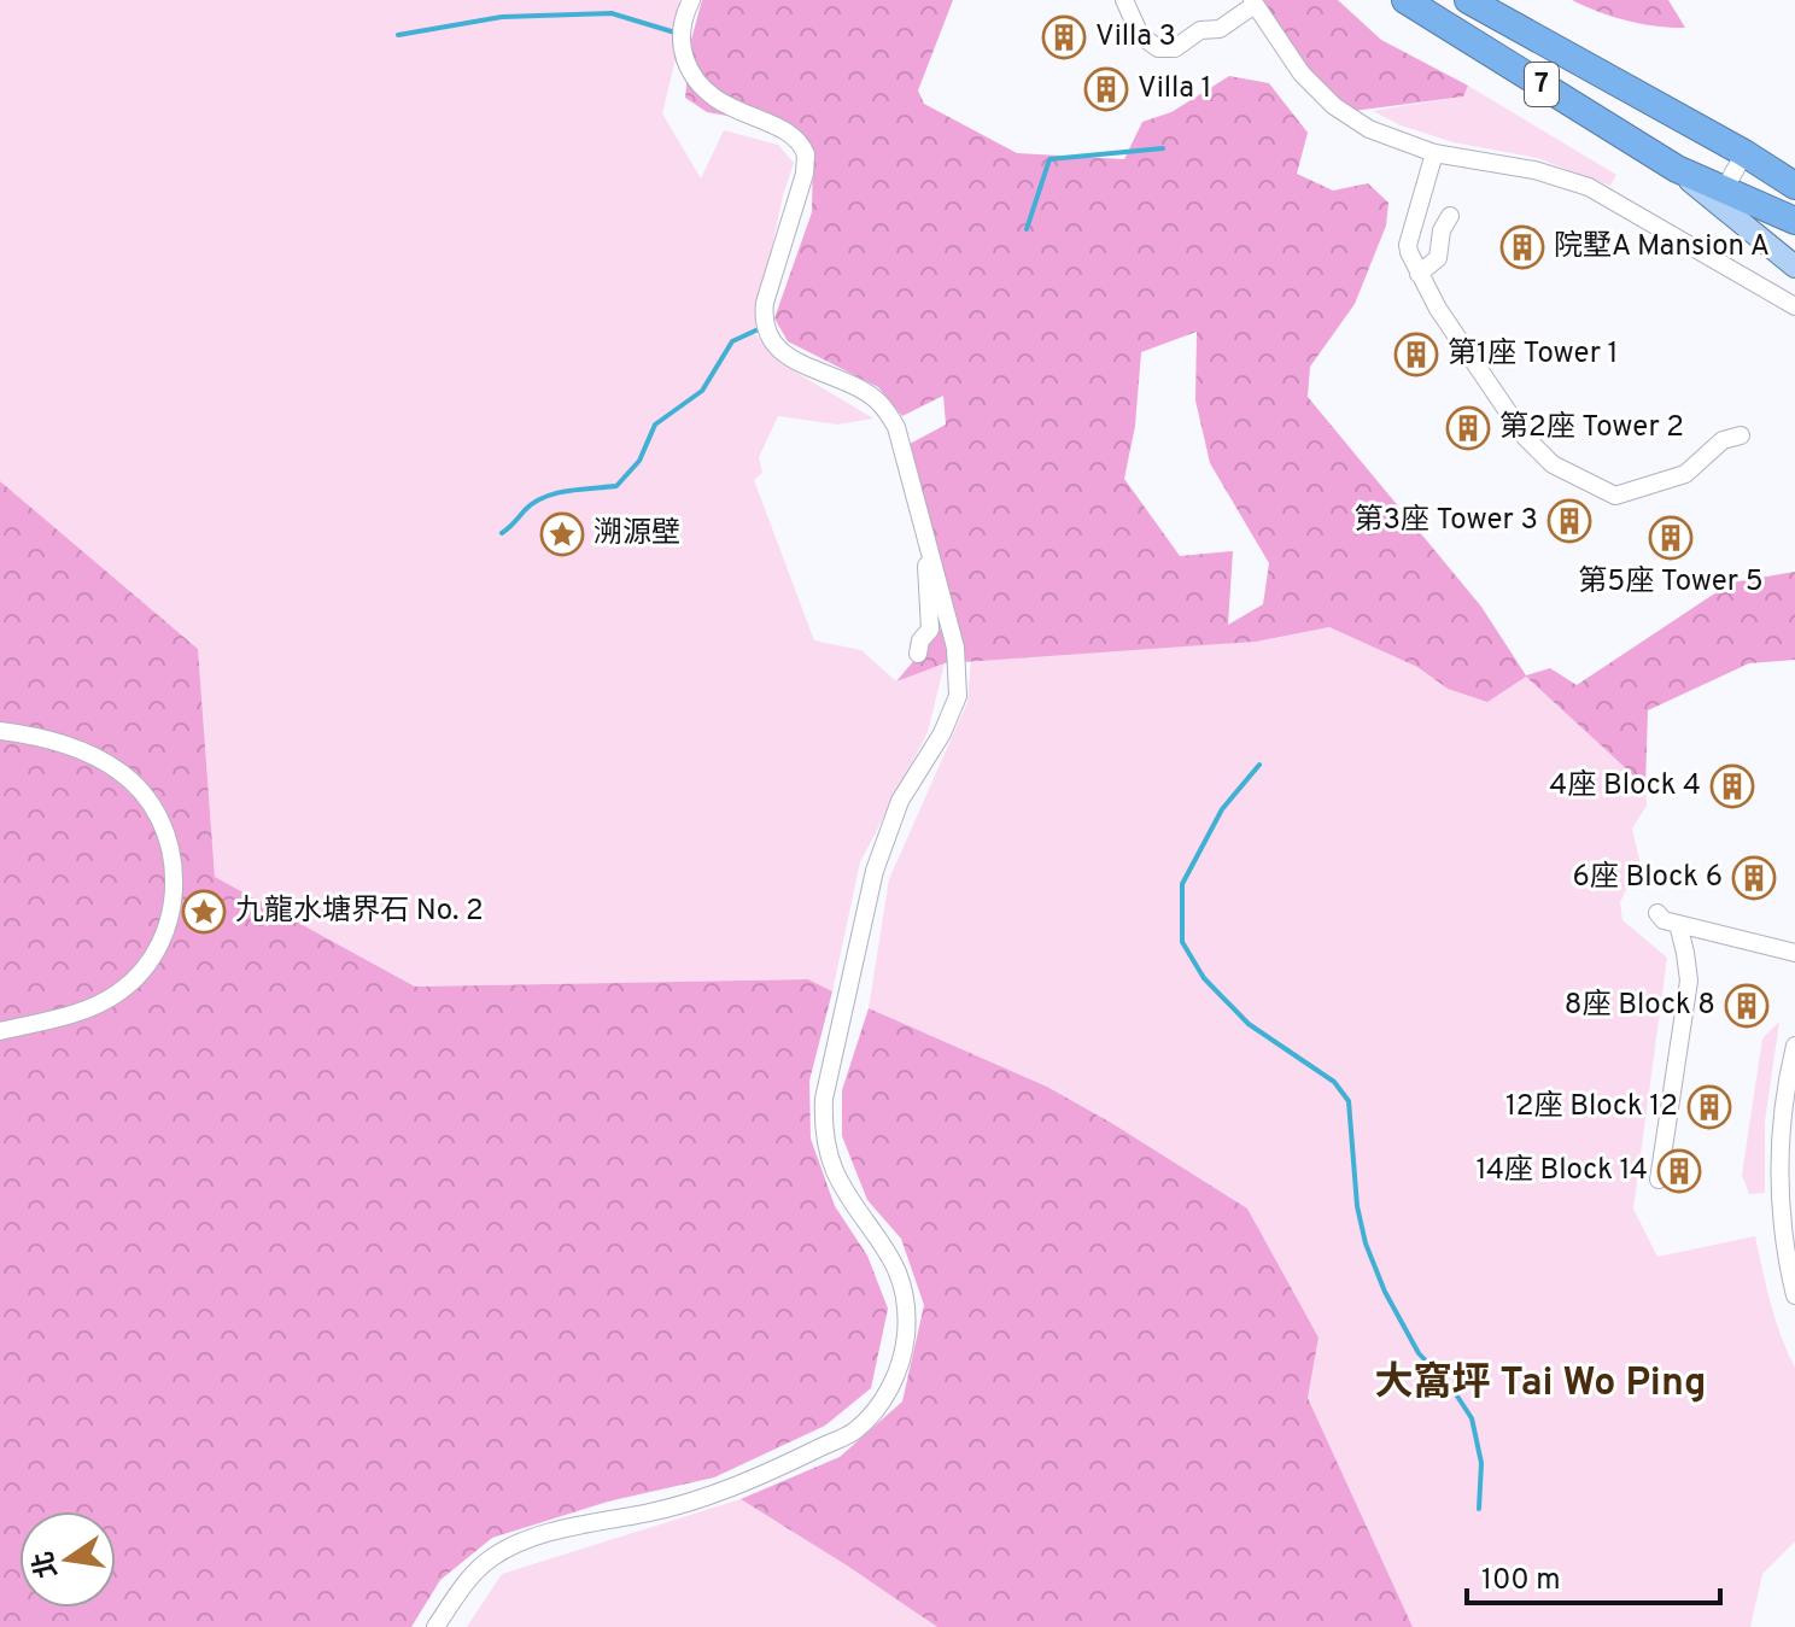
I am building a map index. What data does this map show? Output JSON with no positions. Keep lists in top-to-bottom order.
{
  "streets": {
    "highway": ["7"]
  },
  "districts": ["大窩坪 Tai Wo Ping"],
  "places": {
    "building": [
      "Villa 3",
      "Villa 1",
      "院墅A Mansion A",
      "第1座 Tower 1",
      "第2座 Tower 2",
      "第3座 Tower 3",
      "第5座 Tower 5",
      "4座 Block 4",
      "6座 Block 6",
      "8座 Block 8",
      "12座 Block 12",
      "14座 Block 14"
    ],
    "place": ["溯源壁", "九龍水塘界石 No. 2"]
  },
  "scale_bar": "100 m",
  "north": "left"
}
